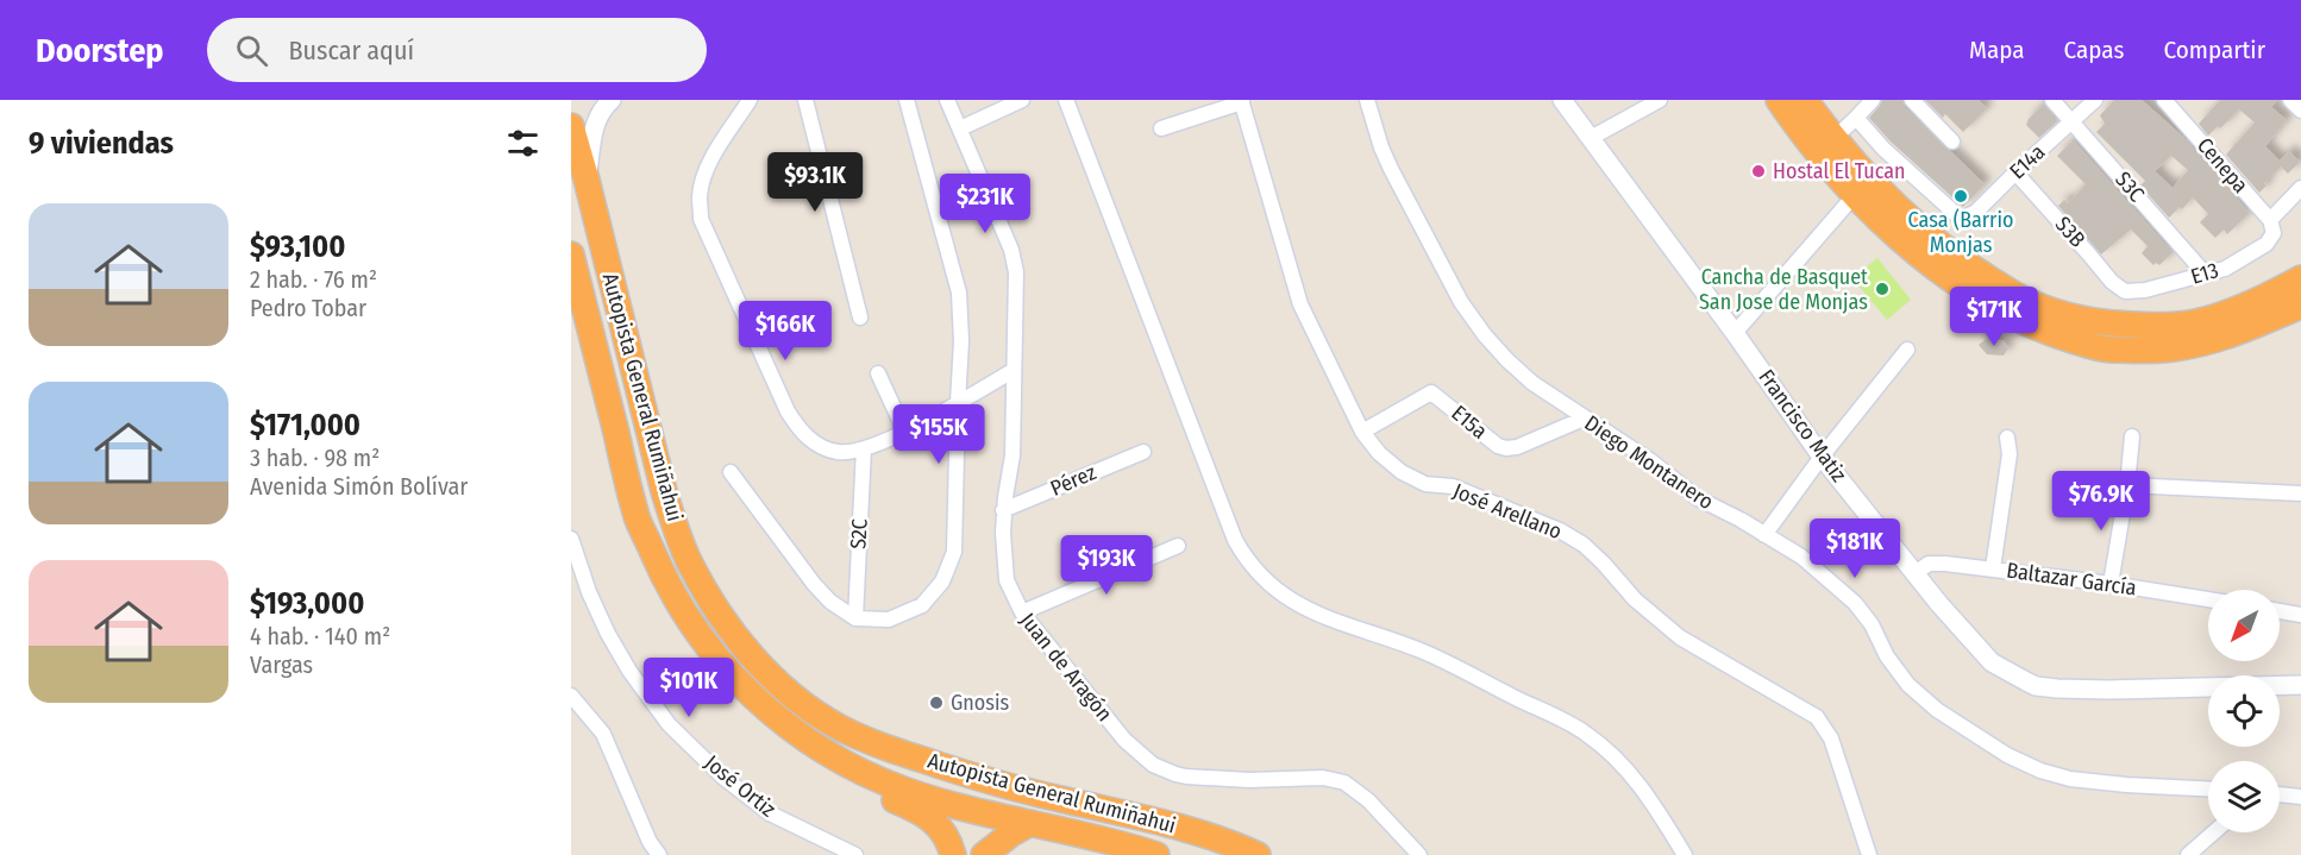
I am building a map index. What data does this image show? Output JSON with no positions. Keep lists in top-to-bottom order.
{
  "streets": {
    "highway": ["Autopista General Rumiñahui"],
    "street": [
      "E14a",
      "Cenepa",
      "S3C",
      "S3B",
      "E13",
      "E15a",
      "Francisco Matiz",
      "Diego Montanero",
      "Pérez",
      "José Arellano",
      "S2C",
      "Baltazar García",
      "Juan de Aragón",
      "José Ortiz"
    ]
  },
  "crossings": [
    ["E14a", "S3C"],
    ["E14a", "S3B"],
    ["Cenepa", "E13"],
    ["S3C", "E13"],
    ["S3B", "E13"],
    ["E15a", "Diego Montanero"],
    ["E15a", "José Arellano"],
    ["Francisco Matiz", "Baltazar García"],
    ["Pérez", "Juan de Aragón"]
  ],
  "places": [
    "Hostal El Tucan",
    "Casa (Barrio Monjas",
    "Cancha de Basquet San Jose de Monjas",
    "Gnosis"
  ],
  "north": "bottom left",
  "page": {
    "header": "Doorstep",
    "search": "Buscar aquí",
    "nav": ["Mapa", "Capas", "Compartir"],
    "heading": "9 viviendas",
    "price": [
      "$93.1K",
      "$231K",
      "$171K",
      "$166K",
      "$155K",
      "$76.9K",
      "$181K",
      "$193K",
      "$101K"
    ],
    "list": [
      {
        "name": "$93,100",
        "note": "2 hab. · 76 m² · Pedro Tobar"
      },
      {
        "name": "$171,000",
        "note": "3 hab. · 98 m² · Avenida Simón Bolívar"
      },
      {
        "name": "$193,000",
        "note": "4 hab. · 140 m² · Vargas"
      }
    ]
  }
}
